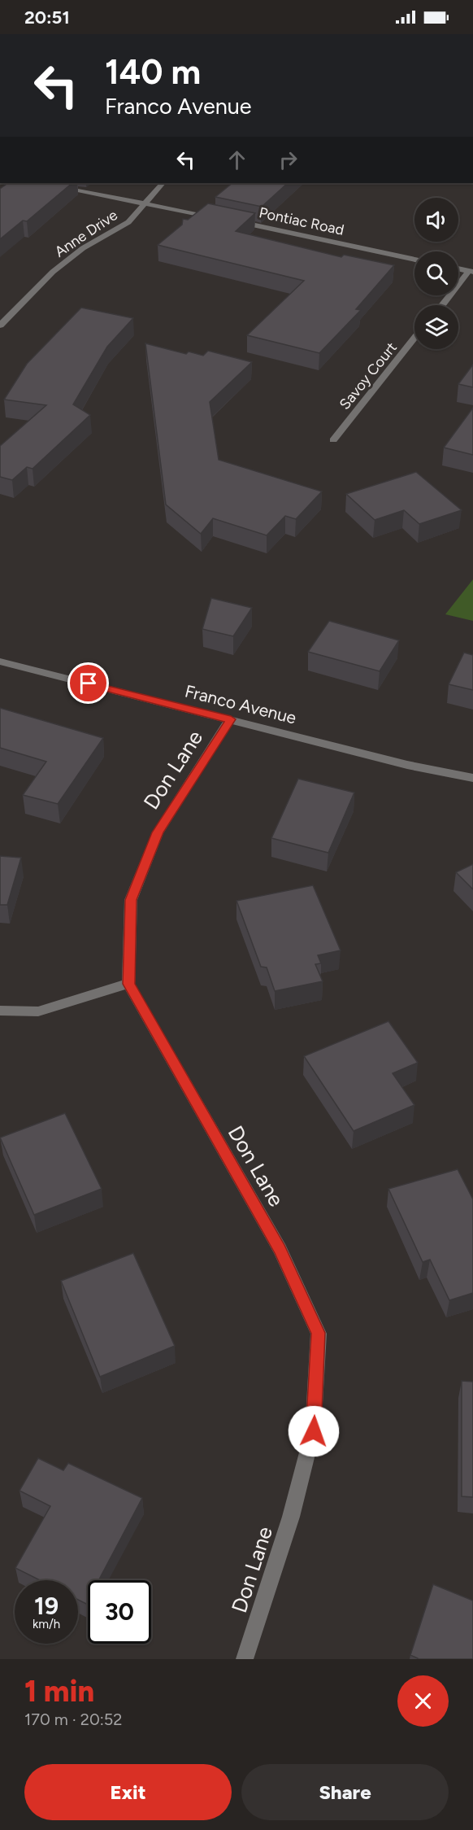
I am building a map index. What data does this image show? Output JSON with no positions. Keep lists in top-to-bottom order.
{
  "streets": {
    "street": [
      "Pontiac Road",
      "Anne Drive",
      "Savoy Court",
      "Franco Avenue",
      "Don Lane"
    ]
  },
  "crossings": [
    ["Franco Avenue", "Don Lane"]
  ],
  "page": {
    "status": "20:51",
    "turn": ["140 m", "Franco Avenue"],
    "speed": "19 km/h",
    "limit": "30",
    "heading": ["1 min", "170 m · 20:52"],
    "buttons": ["Exit", "Share"]
  }
}
